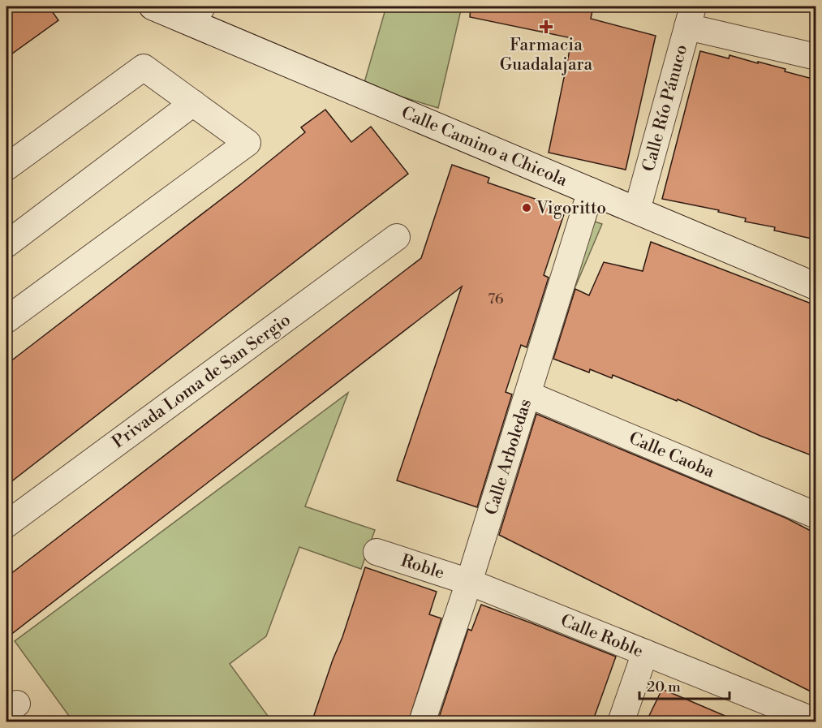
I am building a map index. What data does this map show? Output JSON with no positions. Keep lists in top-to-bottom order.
{
  "streets": {
    "street": [
      "Calle Río Pánuco",
      "Calle Camino a Chicola",
      "Privada Loma de San Sergio",
      "Calle Caoba",
      "Calle Arboledas",
      "Roble",
      "Calle Roble"
    ]
  },
  "crossings": [
    ["Calle Río Pánuco", "Calle Camino a Chicola"],
    ["Calle Camino a Chicola", "Calle Arboledas"],
    ["Calle Caoba", "Calle Arboledas"],
    ["Calle Arboledas", "Roble"],
    ["Calle Arboledas", "Calle Roble"],
    ["Roble", "Calle Roble"]
  ],
  "places": {
    "health": ["Farmacia Guadalajara"],
    "other": ["Vigoritto"]
  },
  "house_numbers": ["76"],
  "scale_bar": "20 m"
}
